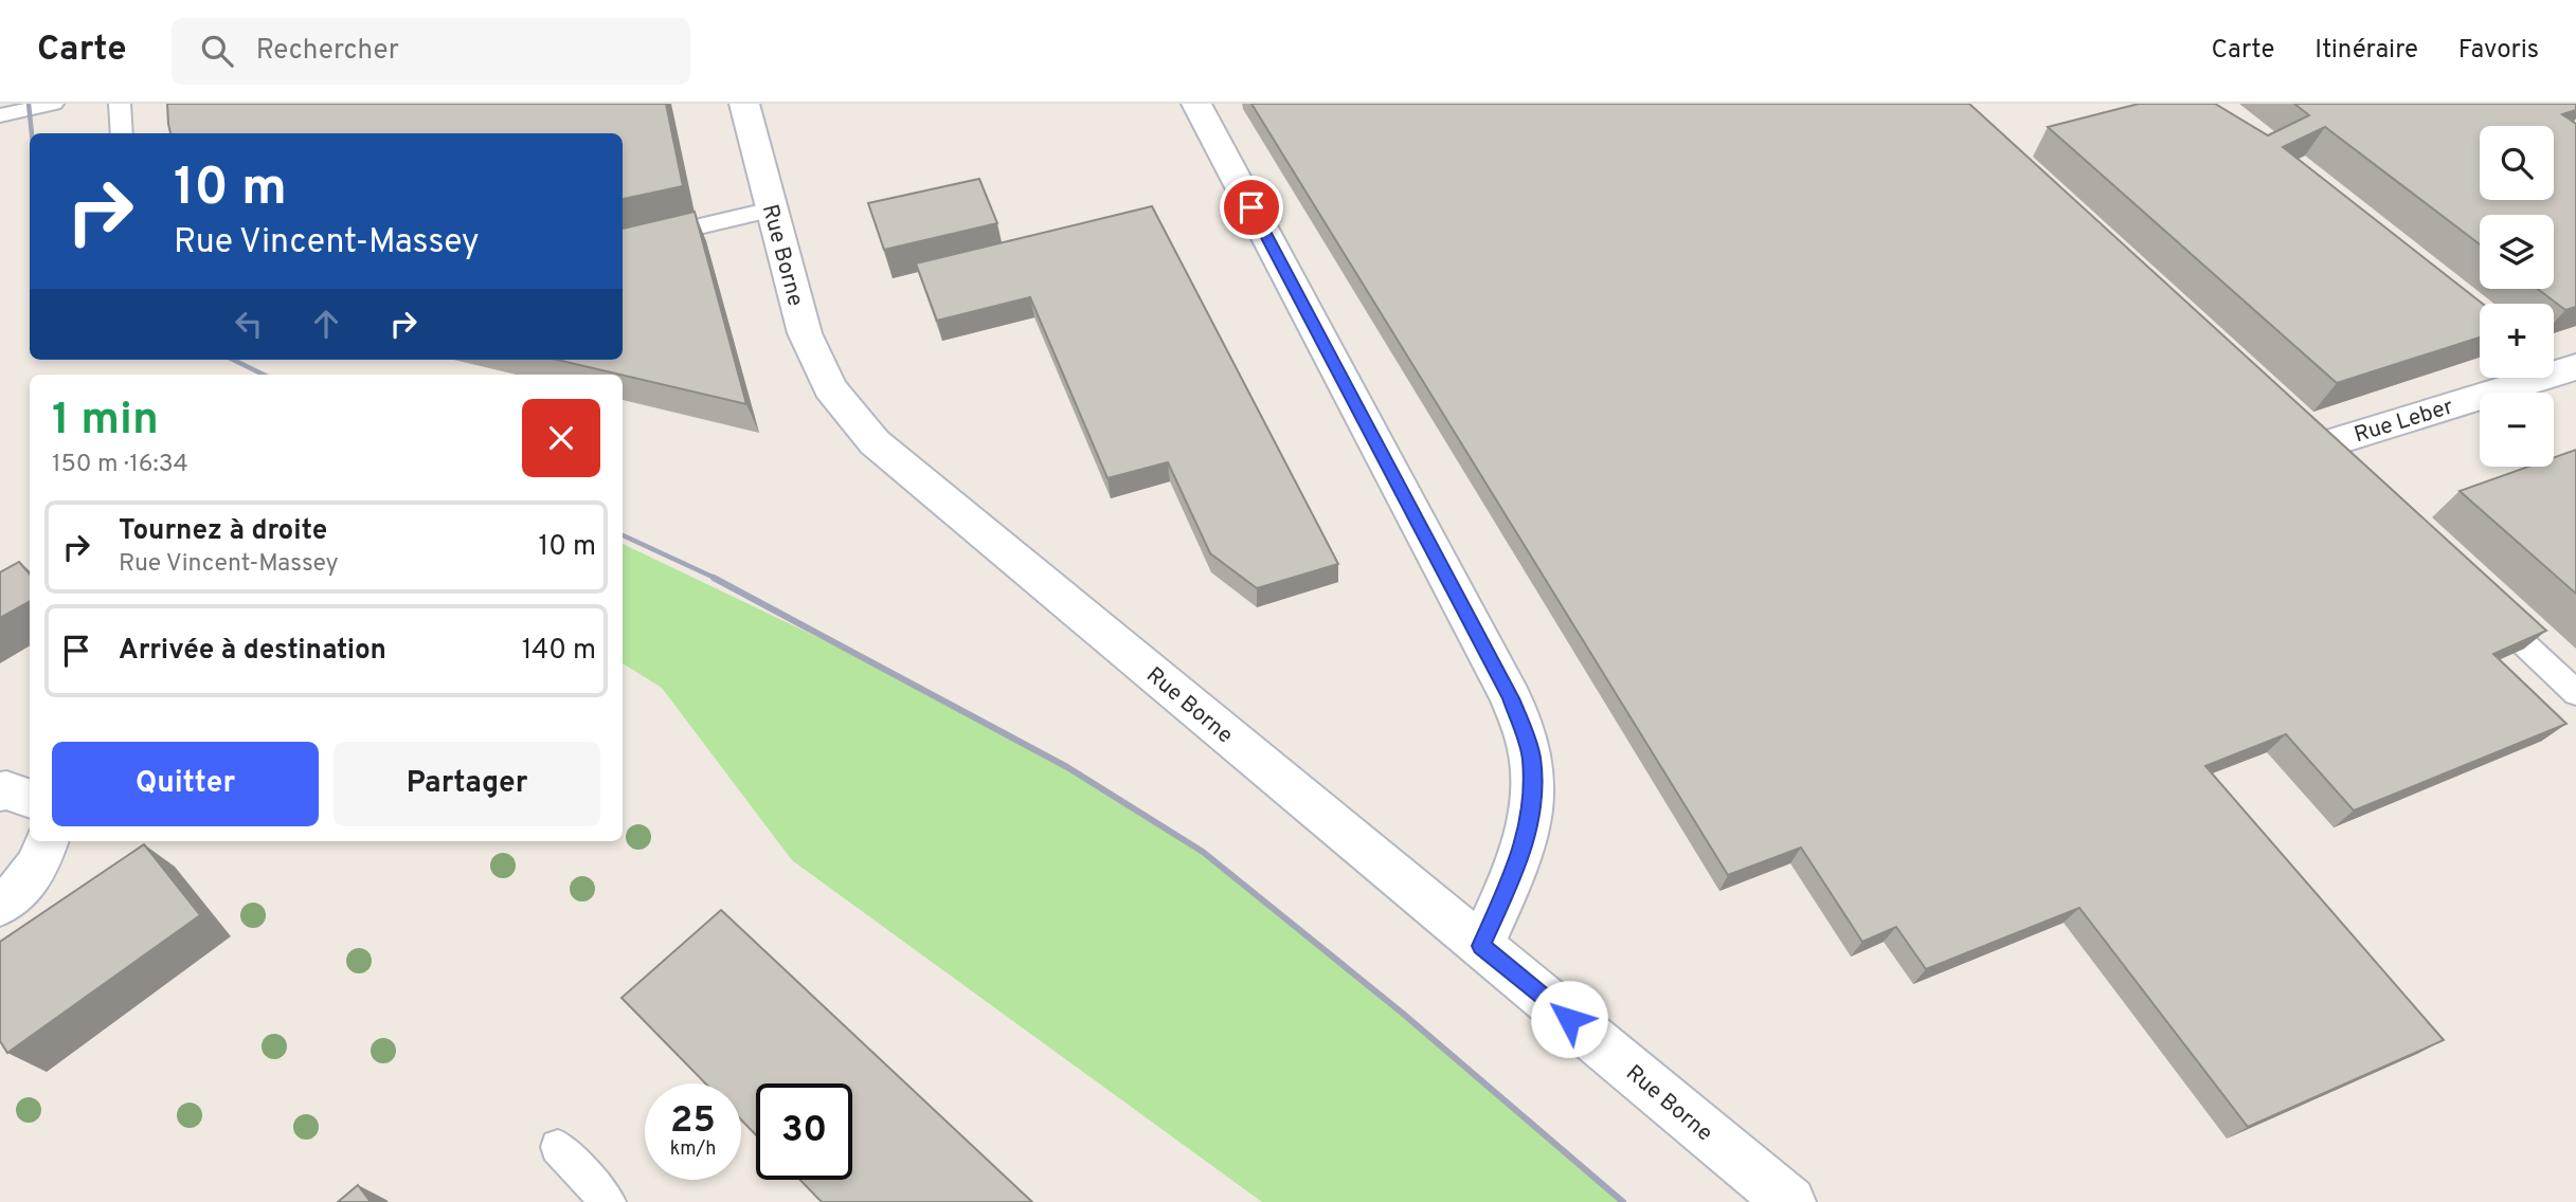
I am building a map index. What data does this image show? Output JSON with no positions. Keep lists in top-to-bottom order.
{
  "streets": {
    "street": ["Rue Borne", "Rue Leber"]
  },
  "page": {
    "header": "Carte",
    "search": "Rechercher",
    "nav": ["Carte", "Itinéraire", "Favoris"],
    "map_buttons": ["+", "−"],
    "turn": ["10 m", "Rue Vincent-Massey"],
    "heading": ["1 min", "150 m · 16:34"],
    "list": [
      {
        "name": "Tournez à droite",
        "note": "Rue Vincent-Massey",
        "value": "10 m"
      },
      {
        "name": "Arrivée à destination",
        "value": "140 m"
      }
    ],
    "buttons": ["Quitter", "Partager"],
    "speed": "25 km/h",
    "limit": "30"
  }
}
